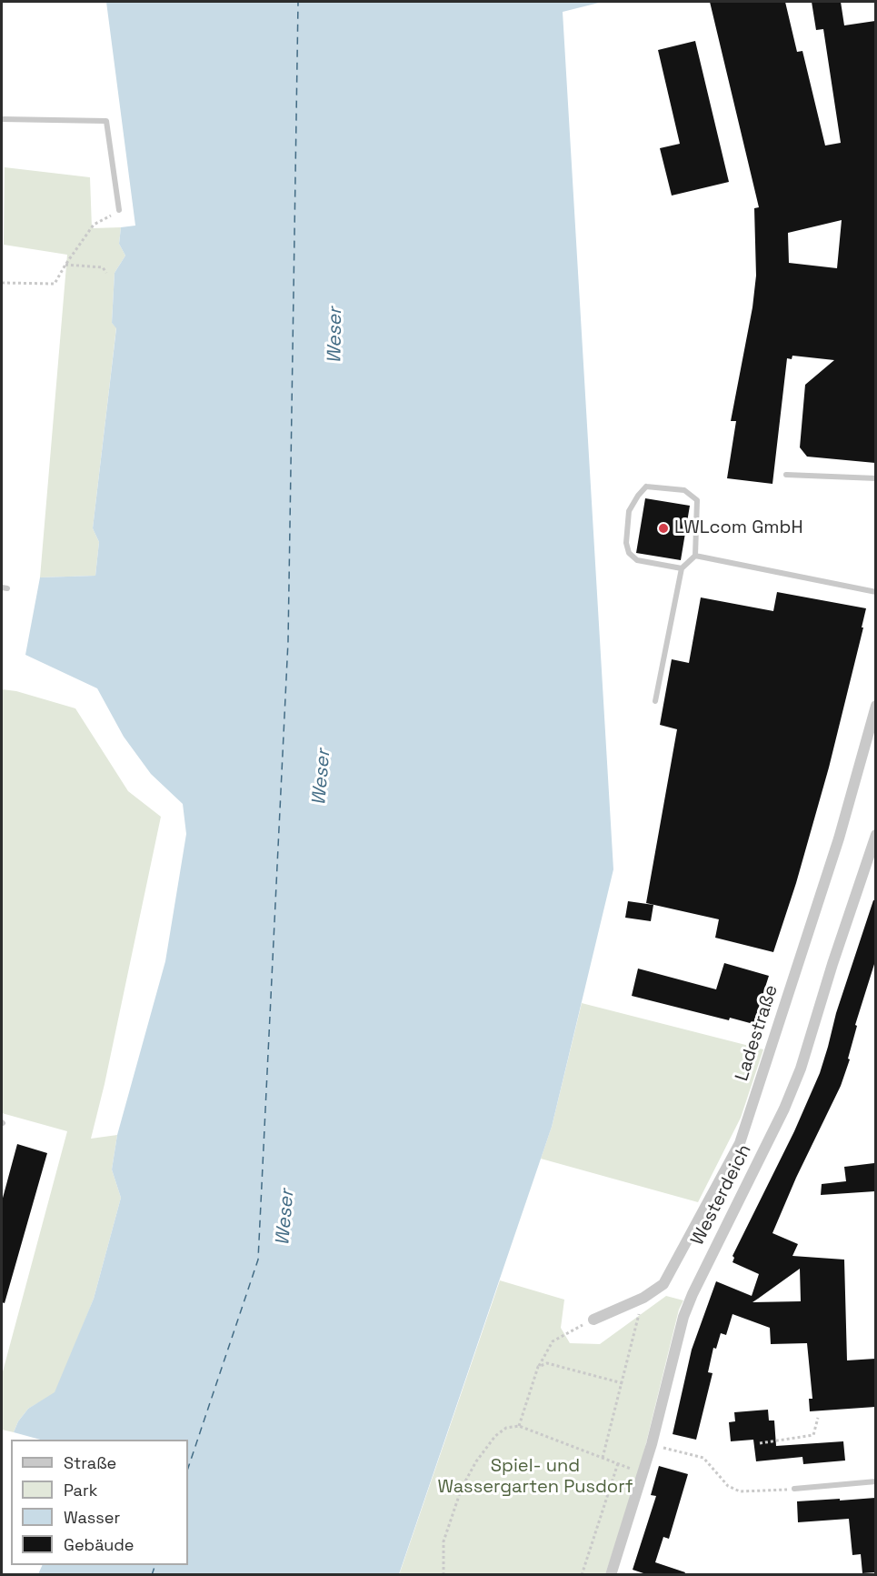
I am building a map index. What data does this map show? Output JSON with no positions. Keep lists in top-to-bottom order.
{
  "streets": {
    "street": ["Ladestraße", "Westerdeich"]
  },
  "water": ["Weser"],
  "parks": ["Spiel- und Wassergarten Pusdorf"],
  "places": ["LWLcom GmbH"],
  "legend": [
    "Straße",
    "Park",
    "Wasser",
    "Gebäude"
  ]
}
